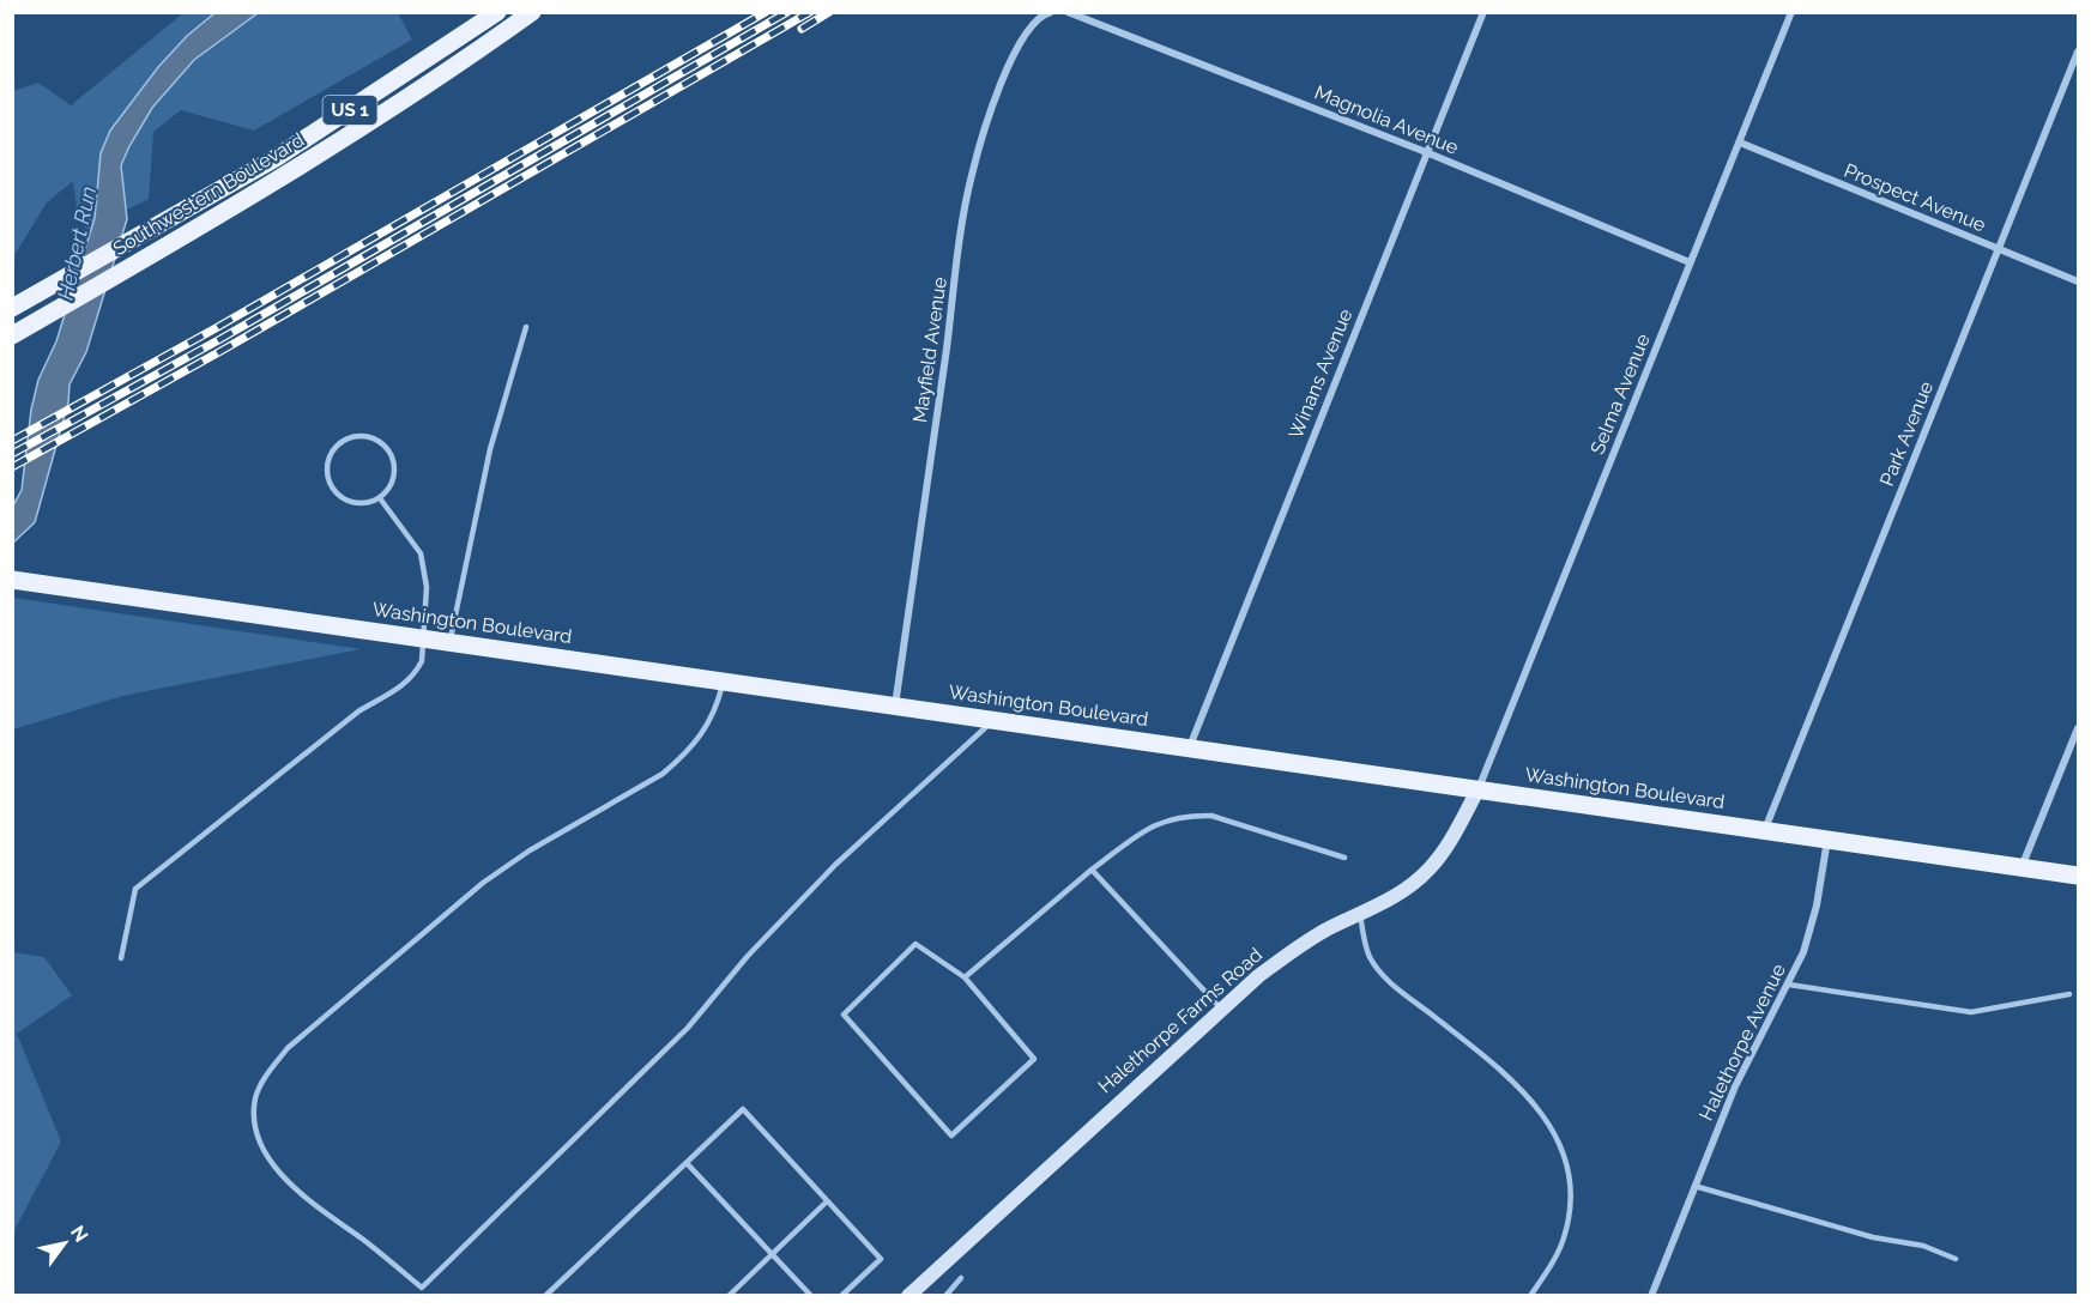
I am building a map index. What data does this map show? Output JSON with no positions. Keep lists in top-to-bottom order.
{
  "streets": {
    "main road": ["US 1", "Southwestern Boulevard", "Washington Boulevard"],
    "street": [
      "Magnolia Avenue",
      "Prospect Avenue",
      "Mayfield Avenue",
      "Winans Avenue",
      "Selma Avenue",
      "Park Avenue",
      "Halethorpe Farms Road",
      "Halethorpe Avenue"
    ]
  },
  "crossings": [
    ["Magnolia Avenue", "Winans Avenue"],
    ["Magnolia Avenue", "Selma Avenue"],
    ["Prospect Avenue", "Selma Avenue"],
    ["Prospect Avenue", "Park Avenue"],
    ["Mayfield Avenue", "Washington Boulevard"],
    ["Winans Avenue", "Washington Boulevard"],
    ["Selma Avenue", "Washington Boulevard"],
    ["Selma Avenue", "Halethorpe Farms Road"],
    ["Park Avenue", "Washington Boulevard"],
    ["Washington Boulevard", "Halethorpe Farms Road"],
    ["Washington Boulevard", "Halethorpe Avenue"]
  ],
  "water": ["Herbert Run"],
  "north": "top right"
}
